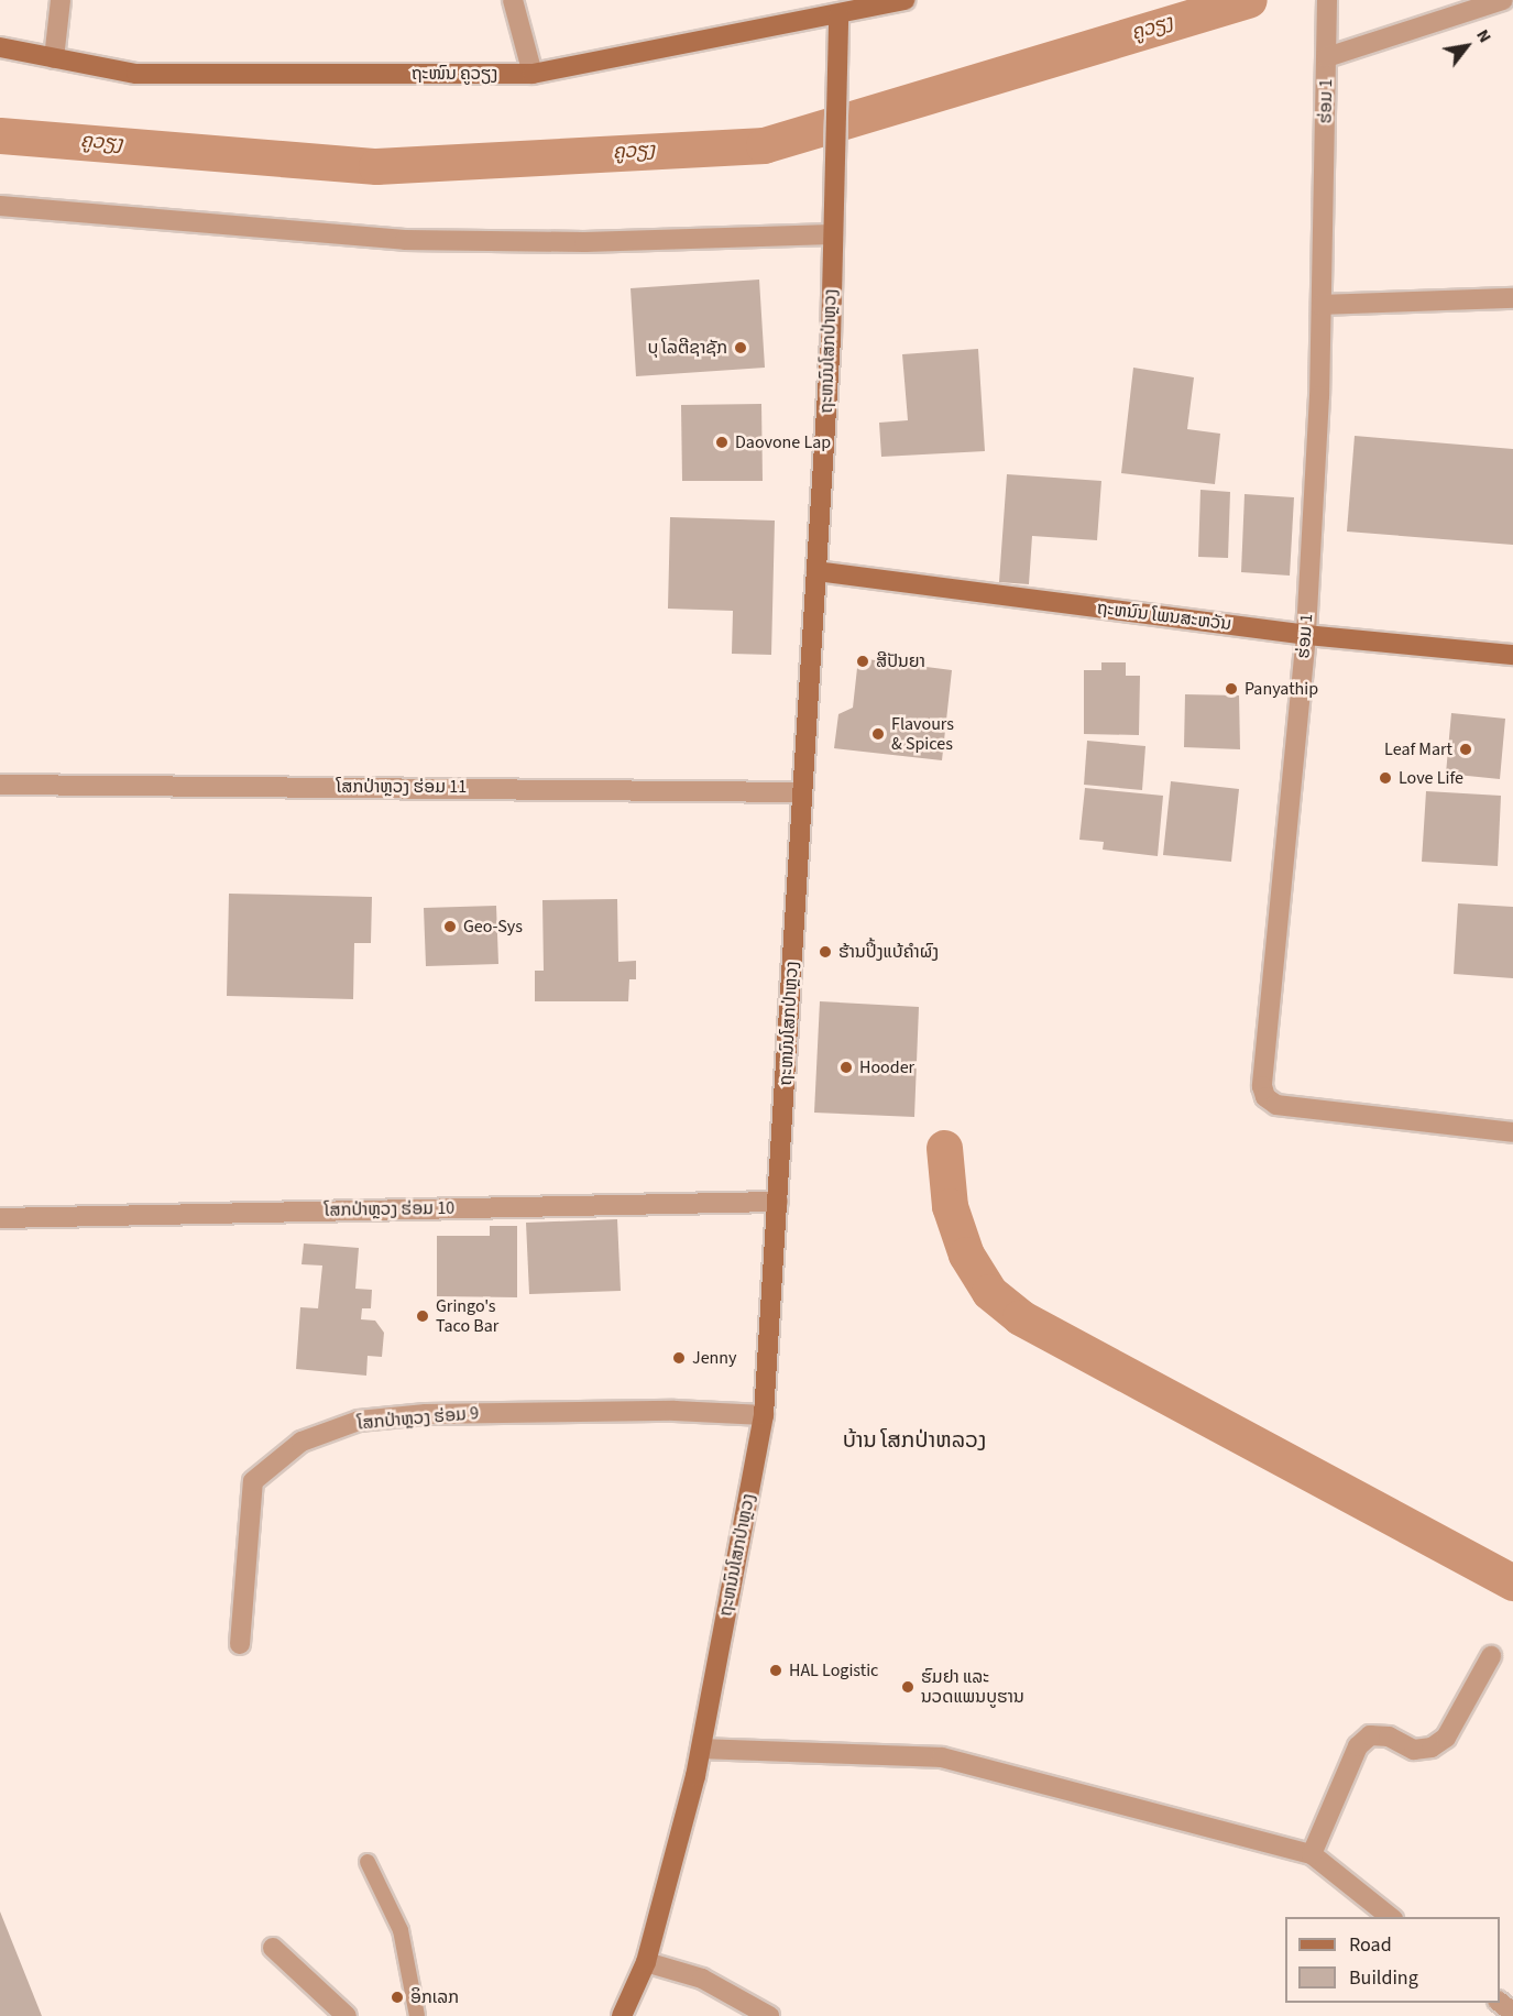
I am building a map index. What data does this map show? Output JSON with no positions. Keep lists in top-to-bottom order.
{
  "streets": {
    "street": [
      "ຖະໜົນ ຄູວຽງ",
      "ຮ່ອມ 1",
      "ຖະຫນົນໂສກປ່າຫຼວງ",
      "ຖະຫນົນ ໂພນສະຫວັນ",
      "ໂສກປ່າຫຼວງ ຮ່ອມ 11",
      "ໂສກປ່າຫຼວງ ຮ່ອມ 10",
      "ໂສກປ່າຫຼວງ ຮ່ອມ 9"
    ]
  },
  "crossings": [
    ["ຖະໜົນ ຄູວຽງ", "ຖະຫນົນໂສກປ່າຫຼວງ"],
    ["ຮ່ອມ 1", "ຖະຫນົນ ໂພນສະຫວັນ"],
    ["ຖະຫນົນໂສກປ່າຫຼວງ", "ຖະຫນົນ ໂພນສະຫວັນ"],
    ["ຖະຫນົນໂສກປ່າຫຼວງ", "ໂສກປ່າຫຼວງ ຮ່ອມ 11"],
    ["ຖະຫນົນໂສກປ່າຫຼວງ", "ໂສກປ່າຫຼວງ ຮ່ອມ 10"],
    ["ຖະຫນົນໂສກປ່າຫຼວງ", "ໂສກປ່າຫຼວງ ຮ່ອມ 9"]
  ],
  "districts": ["ບ້ານ ໂສກປ່າຫລວງ"],
  "water": ["ຄູວຽງ"],
  "places": [
    "ບຸ ໂລຕີຊາຊັກ",
    "Daovone Lap",
    "ສີປັນຍາ",
    "Panyathip",
    "Flavours & Spices",
    "Leaf Mart",
    "Love Life",
    "Geo-Sys",
    "ຮ້ານປິ້ງແບ້ຄຳຜົງ",
    "Hooder",
    "Gringo's Taco Bar",
    "Jenny",
    "HAL Logistic",
    "ຮົມຢາ ແລະ ນວດແພນບູຮານ",
    "ອິກເລກ"
  ],
  "legend": ["Road", "Building"],
  "north": "top right"
}
